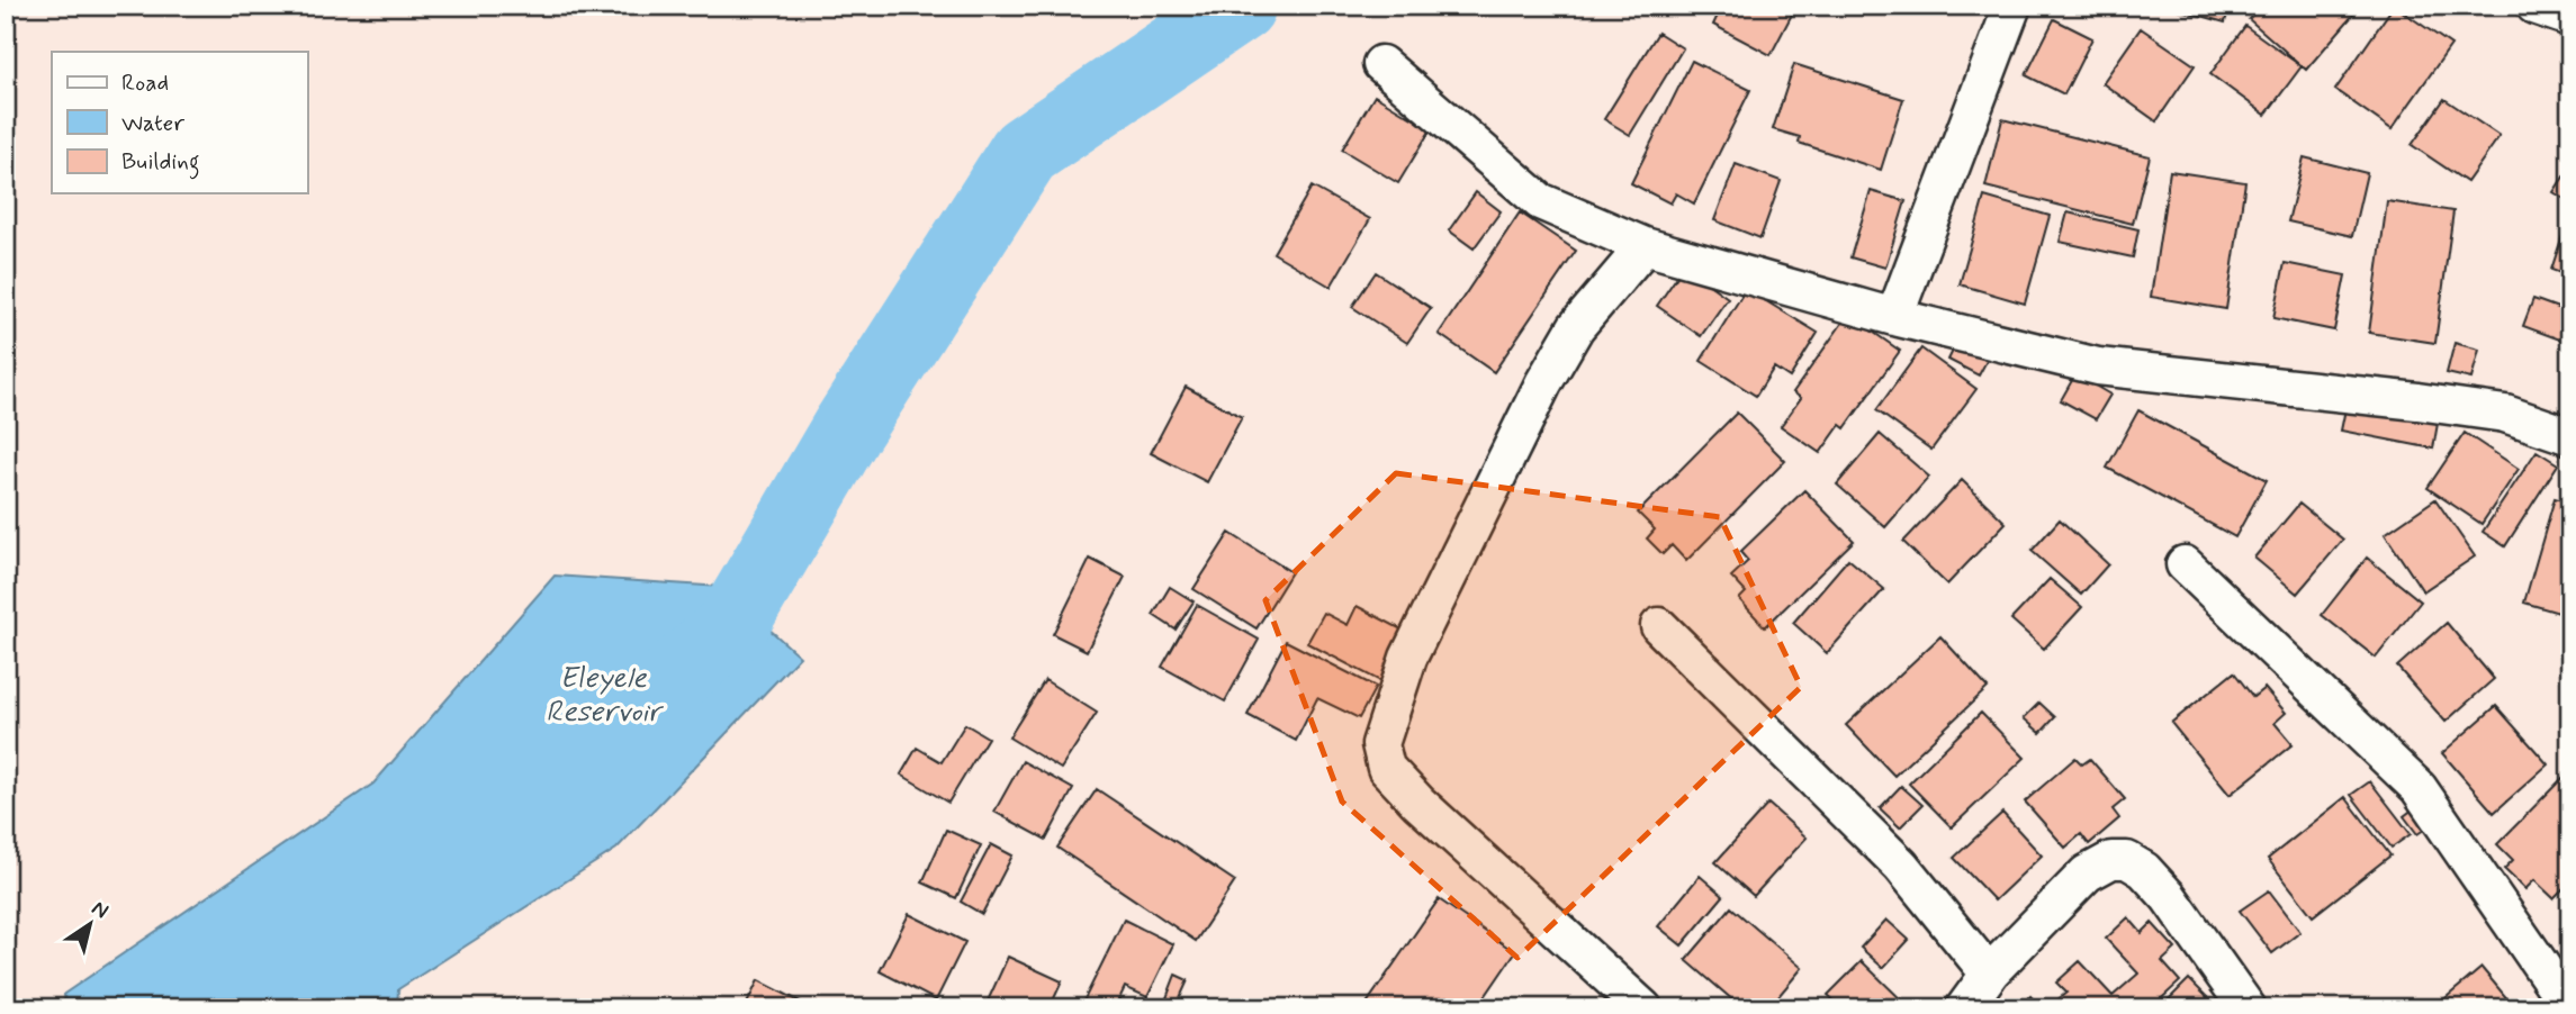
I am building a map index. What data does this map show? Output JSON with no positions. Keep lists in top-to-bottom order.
{
  "water": ["Eleyele Reservoir"],
  "legend": ["Road", "Water", "Building"],
  "north": "top right"
}
